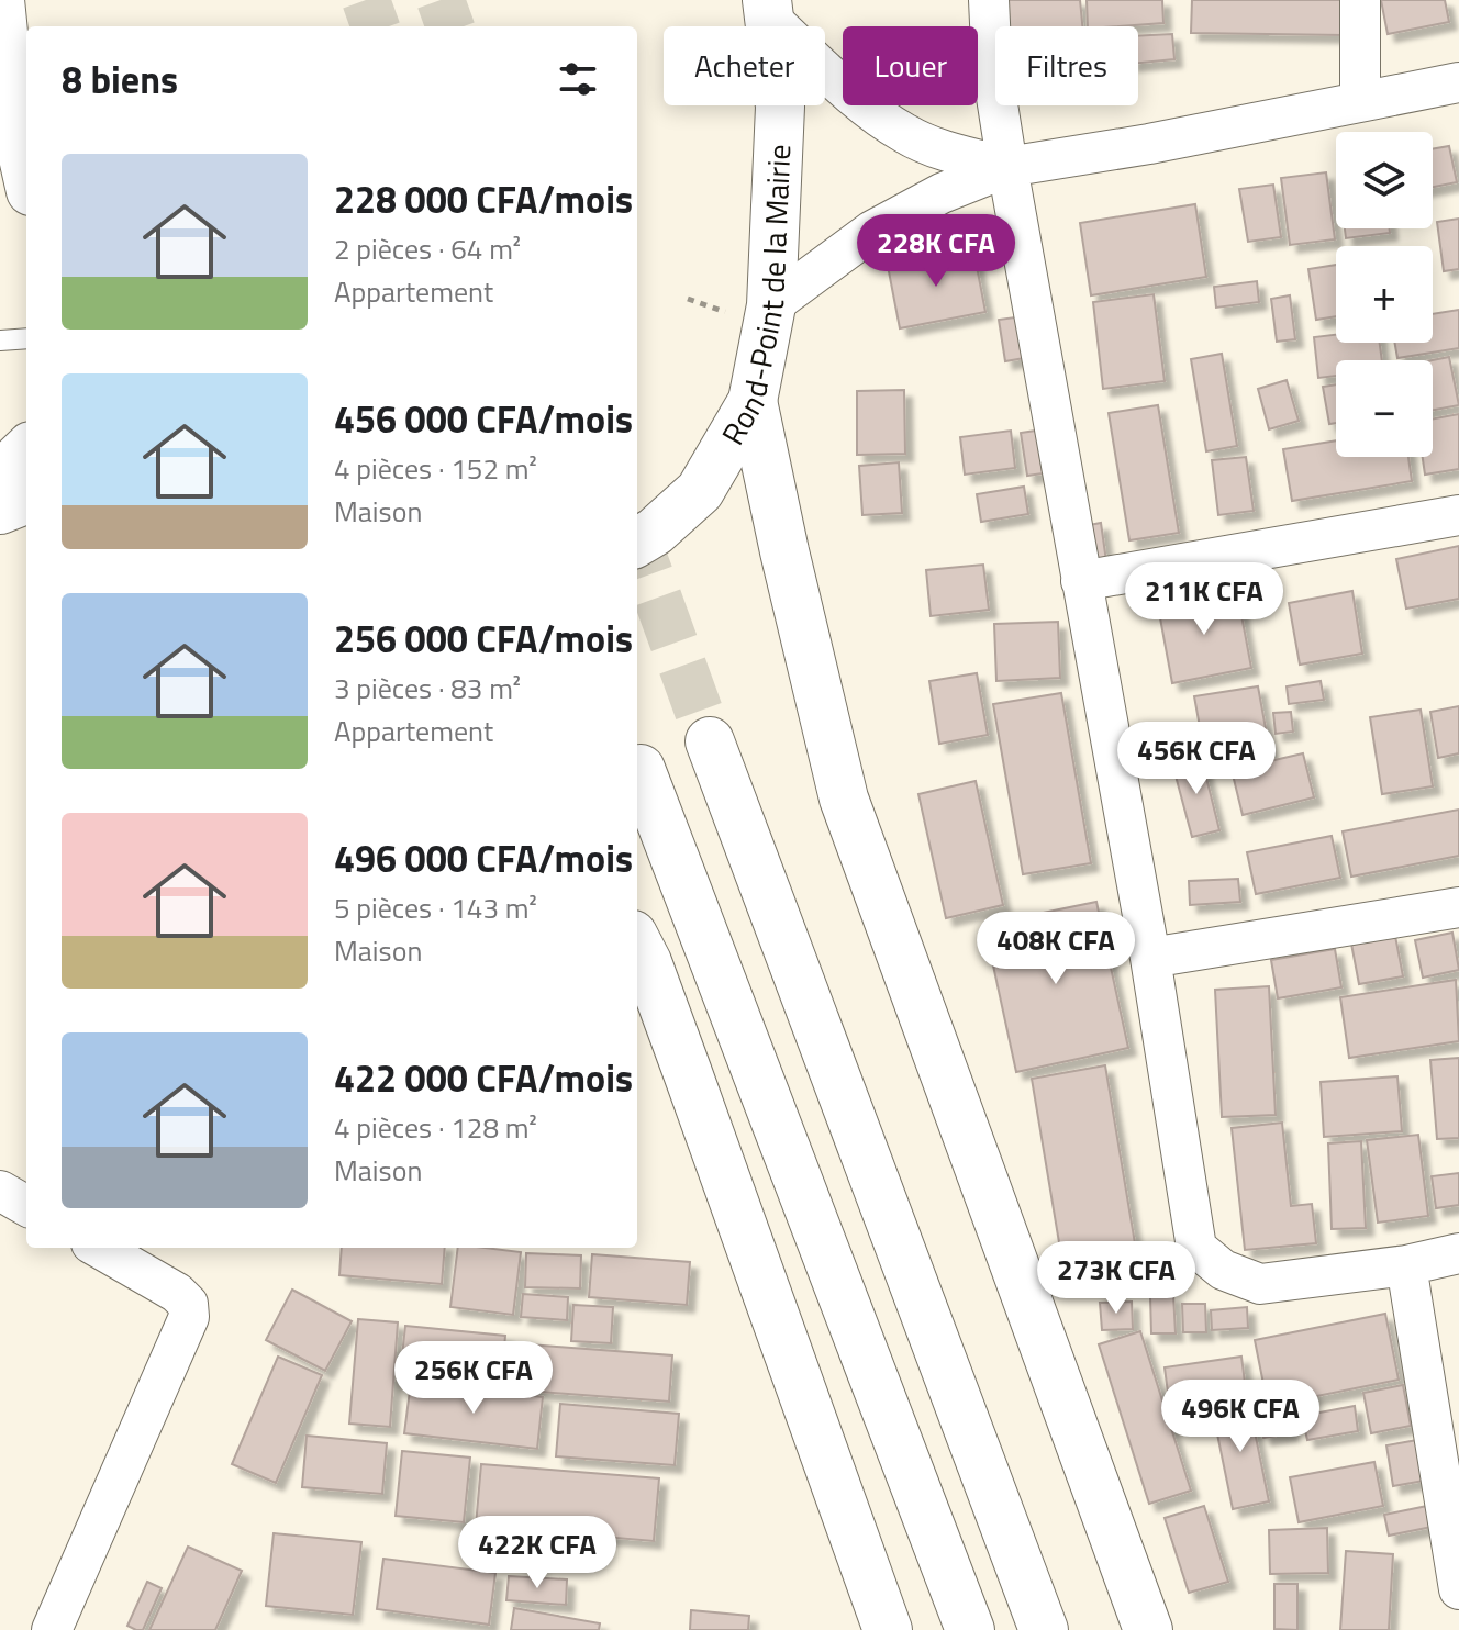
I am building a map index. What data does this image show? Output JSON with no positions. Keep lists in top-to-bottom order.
{
  "streets": {
    "main road": ["Rond-Point de la Mairie"]
  },
  "page": {
    "chip": ["Acheter", "Louer", "Filtres"],
    "heading": "8 biens",
    "map_buttons": ["+", "−"],
    "list": [
      {
        "name": "228 000 CFA/mois",
        "note": "2 pièces · 64 m² · Appartement"
      },
      {
        "name": "456 000 CFA/mois",
        "note": "4 pièces · 152 m² · Maison"
      },
      {
        "name": "256 000 CFA/mois",
        "note": "3 pièces · 83 m² · Appartement"
      },
      {
        "name": "496 000 CFA/mois",
        "note": "5 pièces · 143 m² · Maison"
      },
      {
        "name": "422 000 CFA/mois",
        "note": "4 pièces · 128 m² · Maison"
      }
    ],
    "price": [
      "228K CFA",
      "211K CFA",
      "456K CFA",
      "408K CFA",
      "273K CFA",
      "256K CFA",
      "496K CFA",
      "422K CFA"
    ]
  }
}
